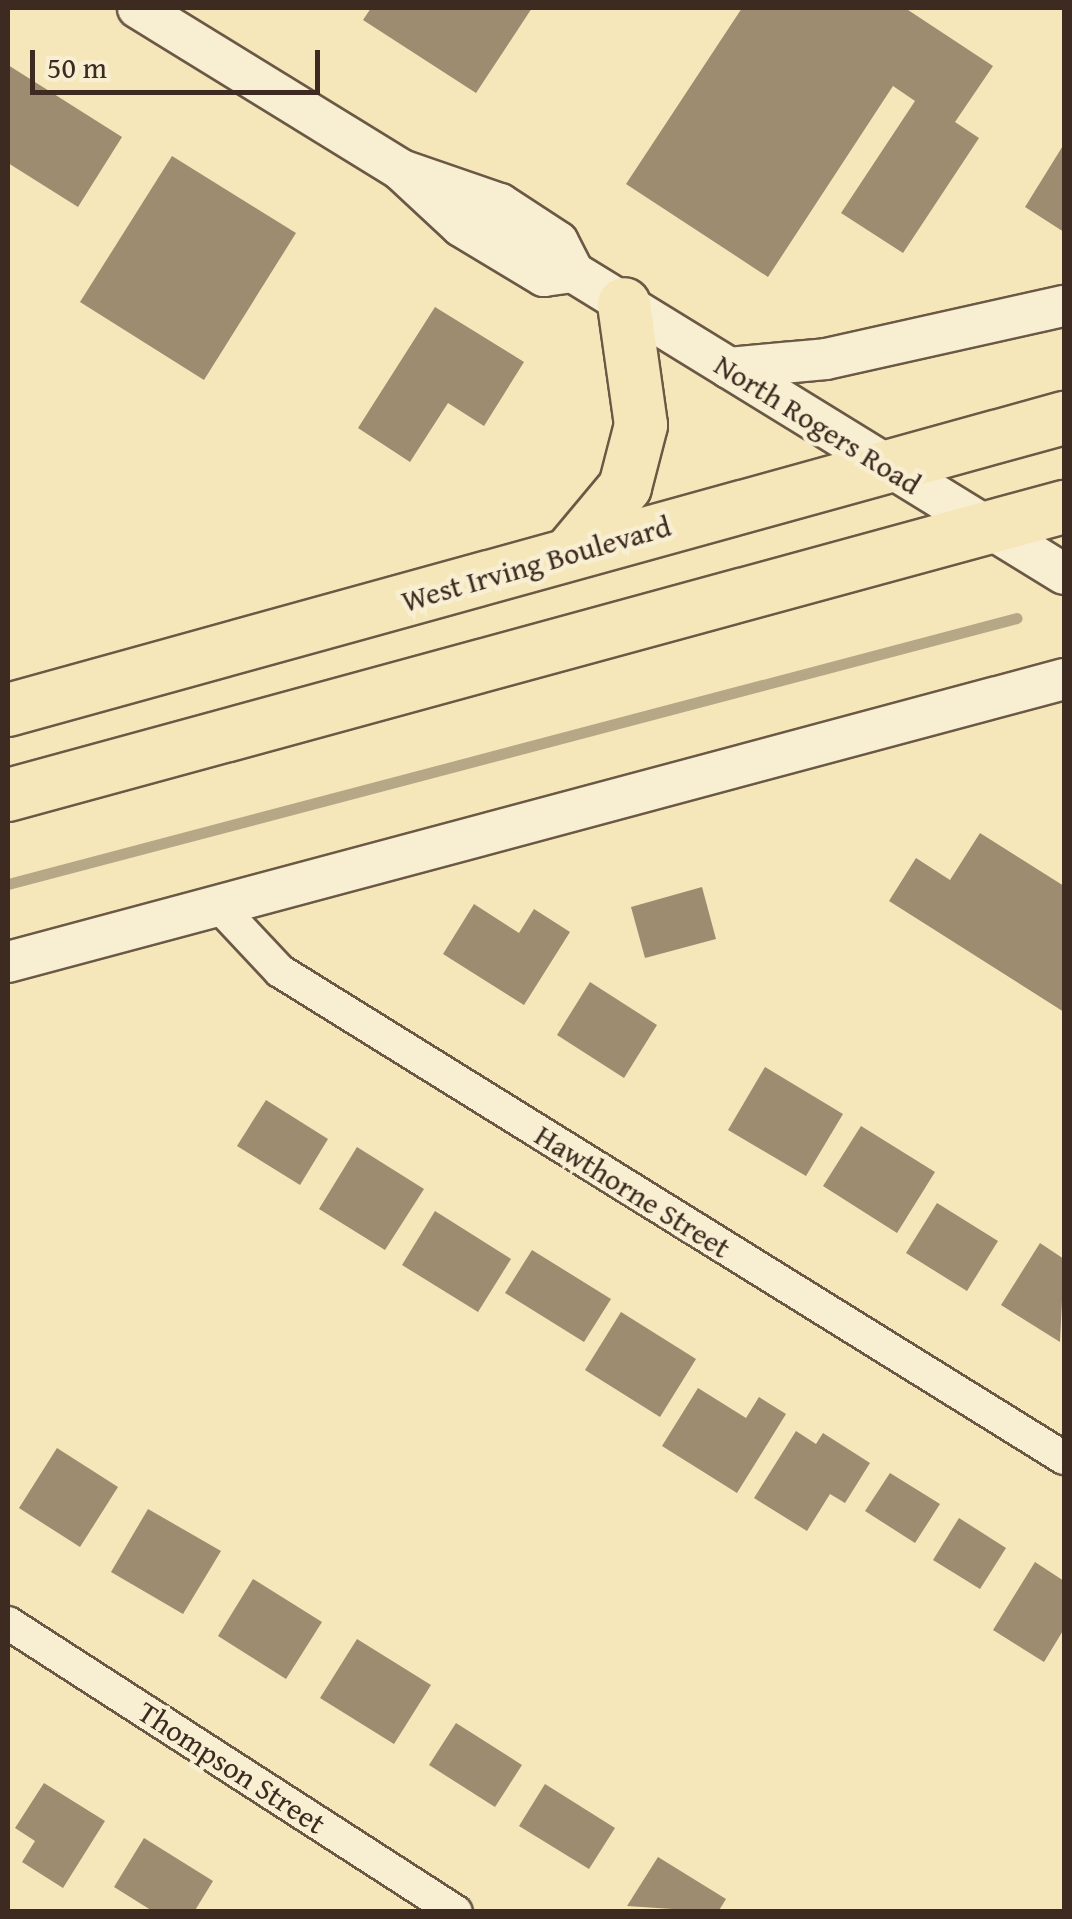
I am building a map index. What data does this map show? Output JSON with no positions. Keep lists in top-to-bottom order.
{
  "streets": {
    "main road": ["West Irving Boulevard"],
    "street": ["North Rogers Road", "Hawthorne Street", "Thompson Street"]
  },
  "crossings": [
    ["North Rogers Road", "West Irving Boulevard"]
  ],
  "scale_bar": "50 m"
}
